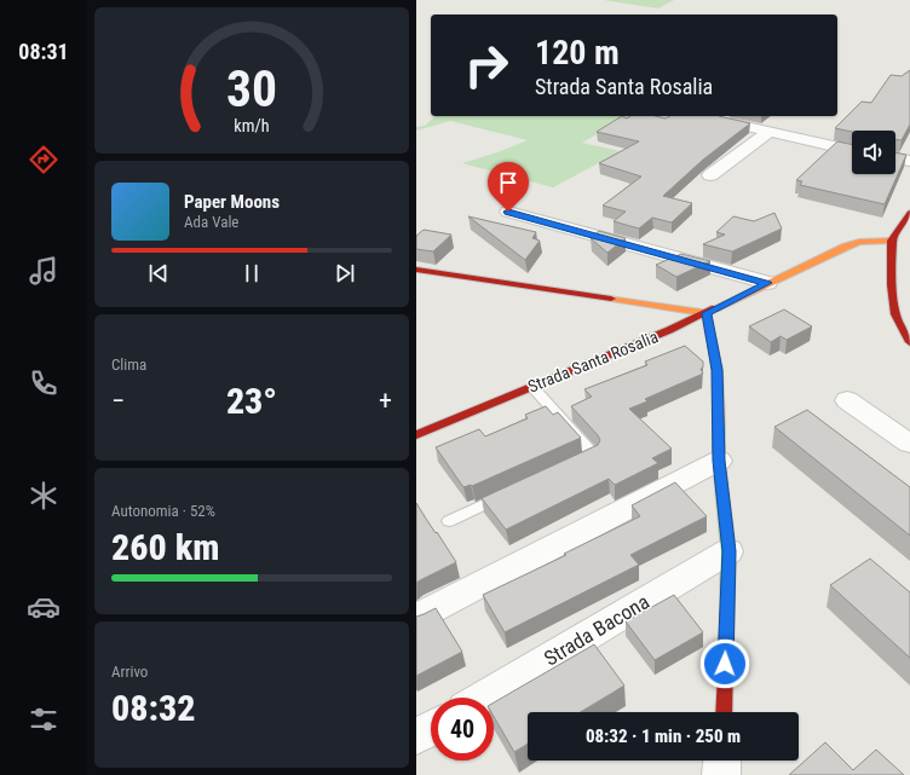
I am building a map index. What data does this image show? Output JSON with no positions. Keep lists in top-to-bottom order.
{
  "streets": {
    "street": ["Strada Santa Rosalia", "Strada Bacona"]
  },
  "page": {
    "tabs": "08:31",
    "turn": ["120 m", "Strada Santa Rosalia"],
    "song": ["Paper Moons", "Ada Vale"],
    "tile": [
      "Clima",
      ["Autonomia · 52%", "260 km"],
      ["Arrivo", "08:32"]
    ],
    "heat": ["−", "23°", "+"],
    "limit": "40",
    "trip": "08:32 · 1 min · 250 m",
    "gauge": ["30", "km/h"]
  }
}
